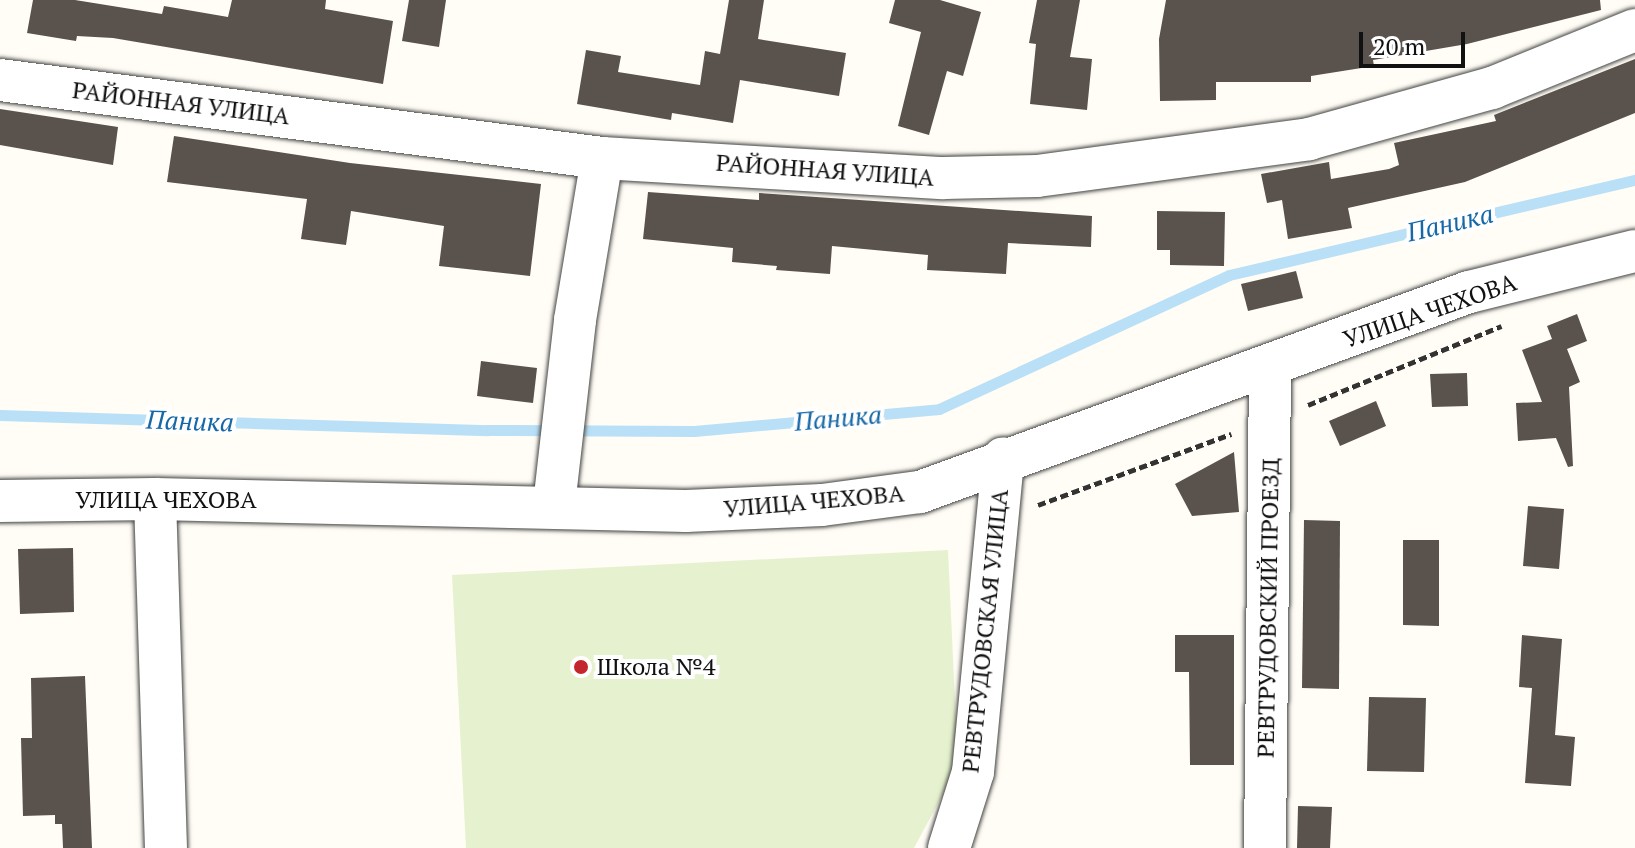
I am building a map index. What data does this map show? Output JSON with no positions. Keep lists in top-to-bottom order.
{
  "streets": {
    "street": [
      "РАЙОННАЯ УЛИЦА",
      "УЛИЦА ЧЕХОВА",
      "РЕВТРУДОВСКИЙ ПРОЕЗД",
      "РЕВТРУДОВСКАЯ УЛИЦА"
    ]
  },
  "crossings": [
    ["УЛИЦА ЧЕХОВА", "РЕВТРУДОВСКИЙ ПРОЕЗД"],
    ["УЛИЦА ЧЕХОВА", "РЕВТРУДОВСКАЯ УЛИЦА"]
  ],
  "water": ["Паника"],
  "places": ["Школа №4"],
  "scale_bar": "20 m"
}
